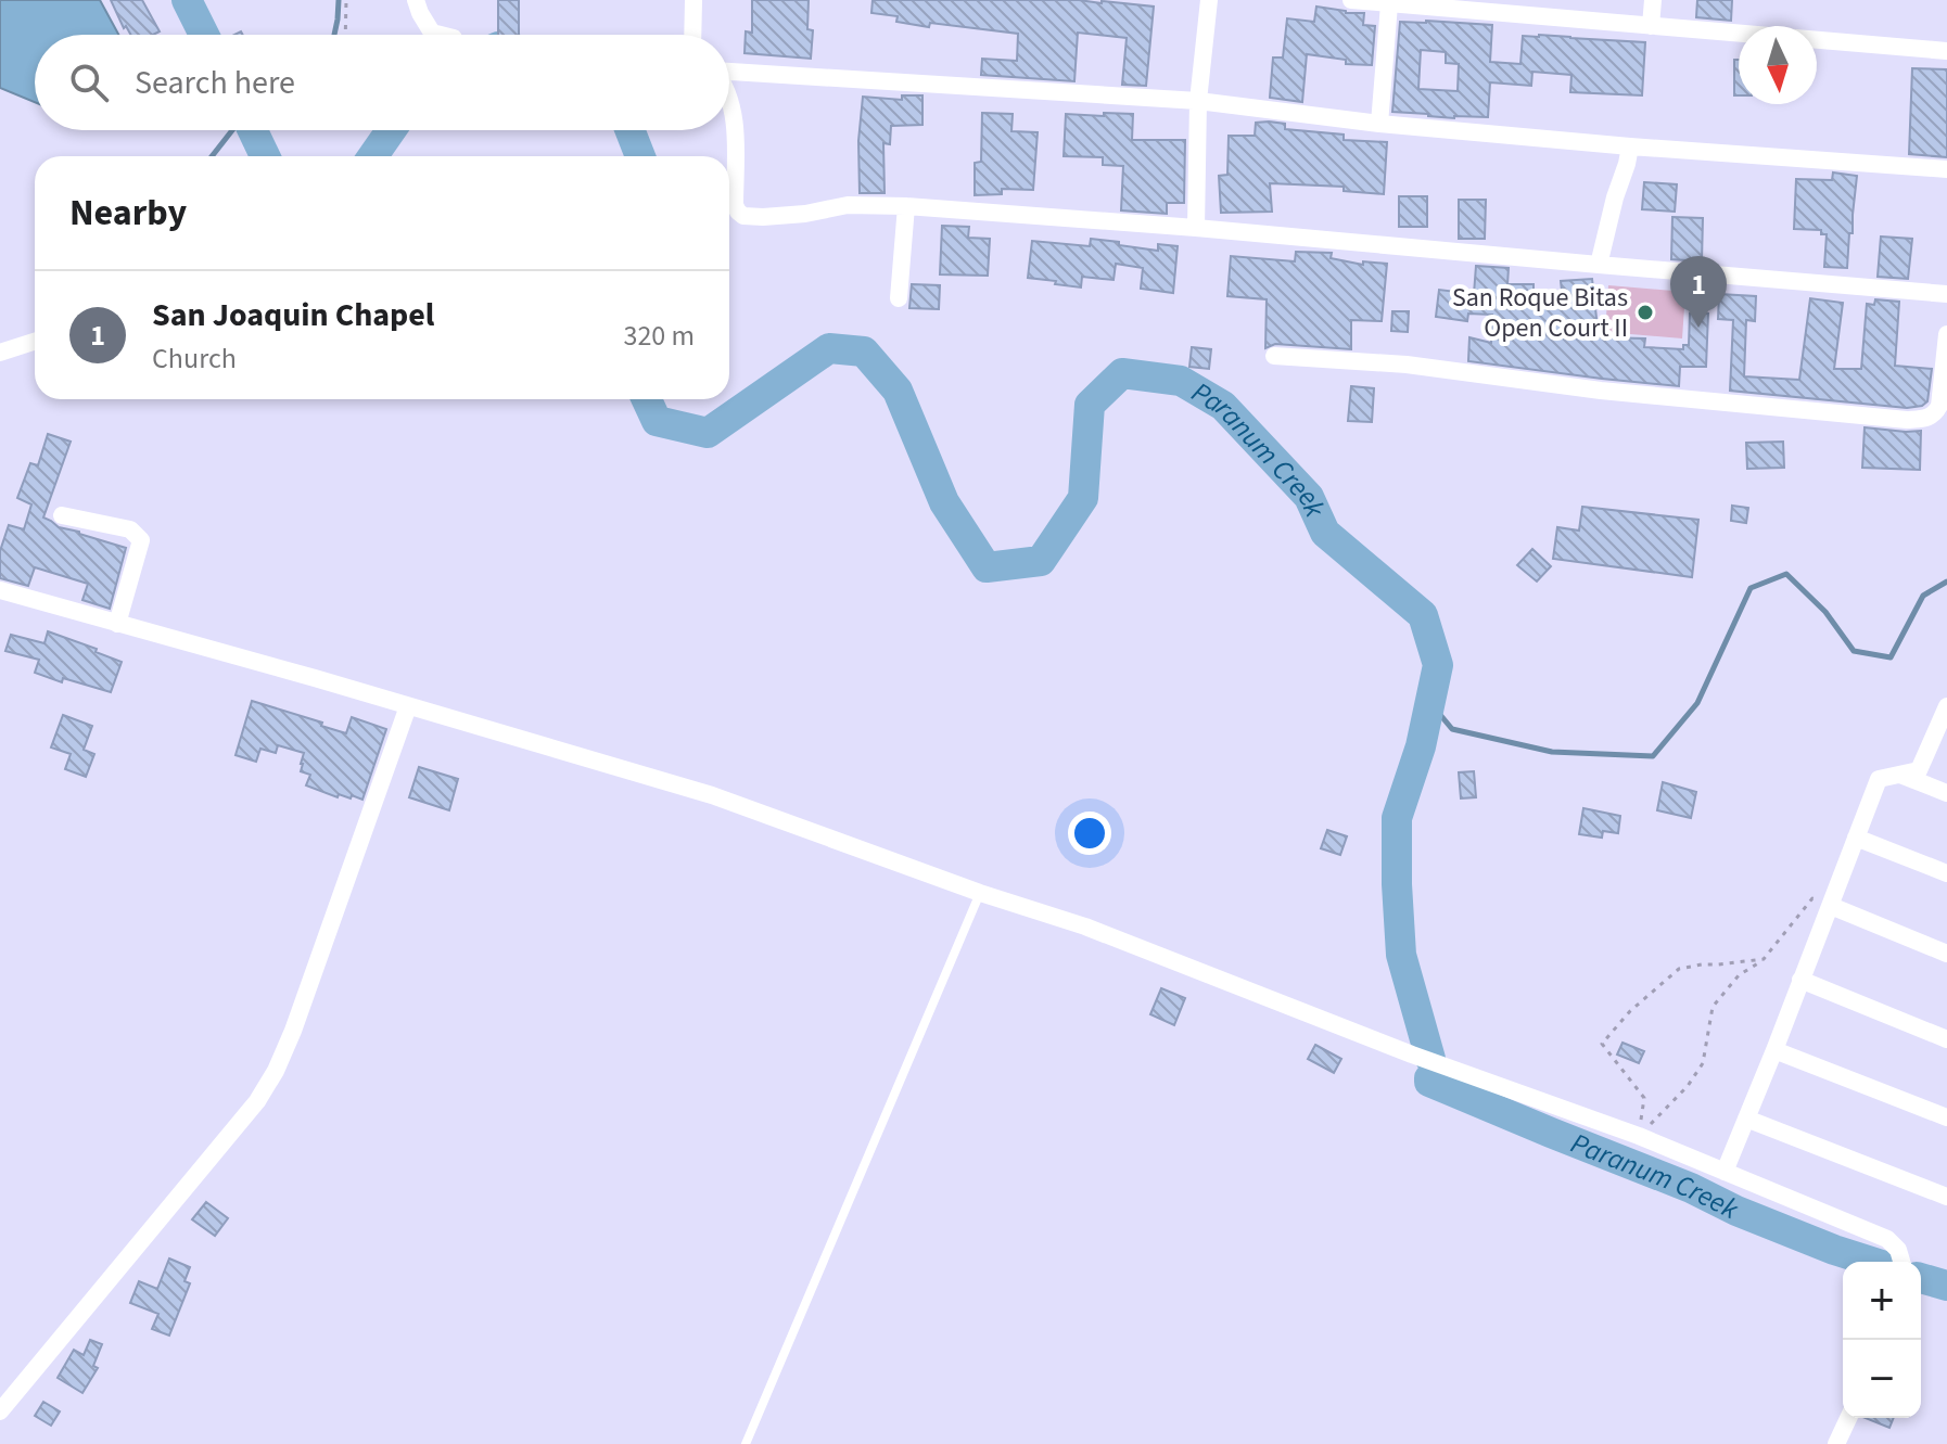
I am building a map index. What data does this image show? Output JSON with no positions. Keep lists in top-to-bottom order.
{
  "water": ["Paranum Creek"],
  "places": ["San Roque Bitas Open Court II"],
  "north": "bottom",
  "page": {
    "search": "Search here",
    "heading": "Nearby",
    "pins": "1",
    "list": [
      {
        "mark": "1",
        "name": "San Joaquin Chapel",
        "note": "Church",
        "value": "320 m"
      }
    ],
    "map_buttons": ["+", "−"]
  }
}
